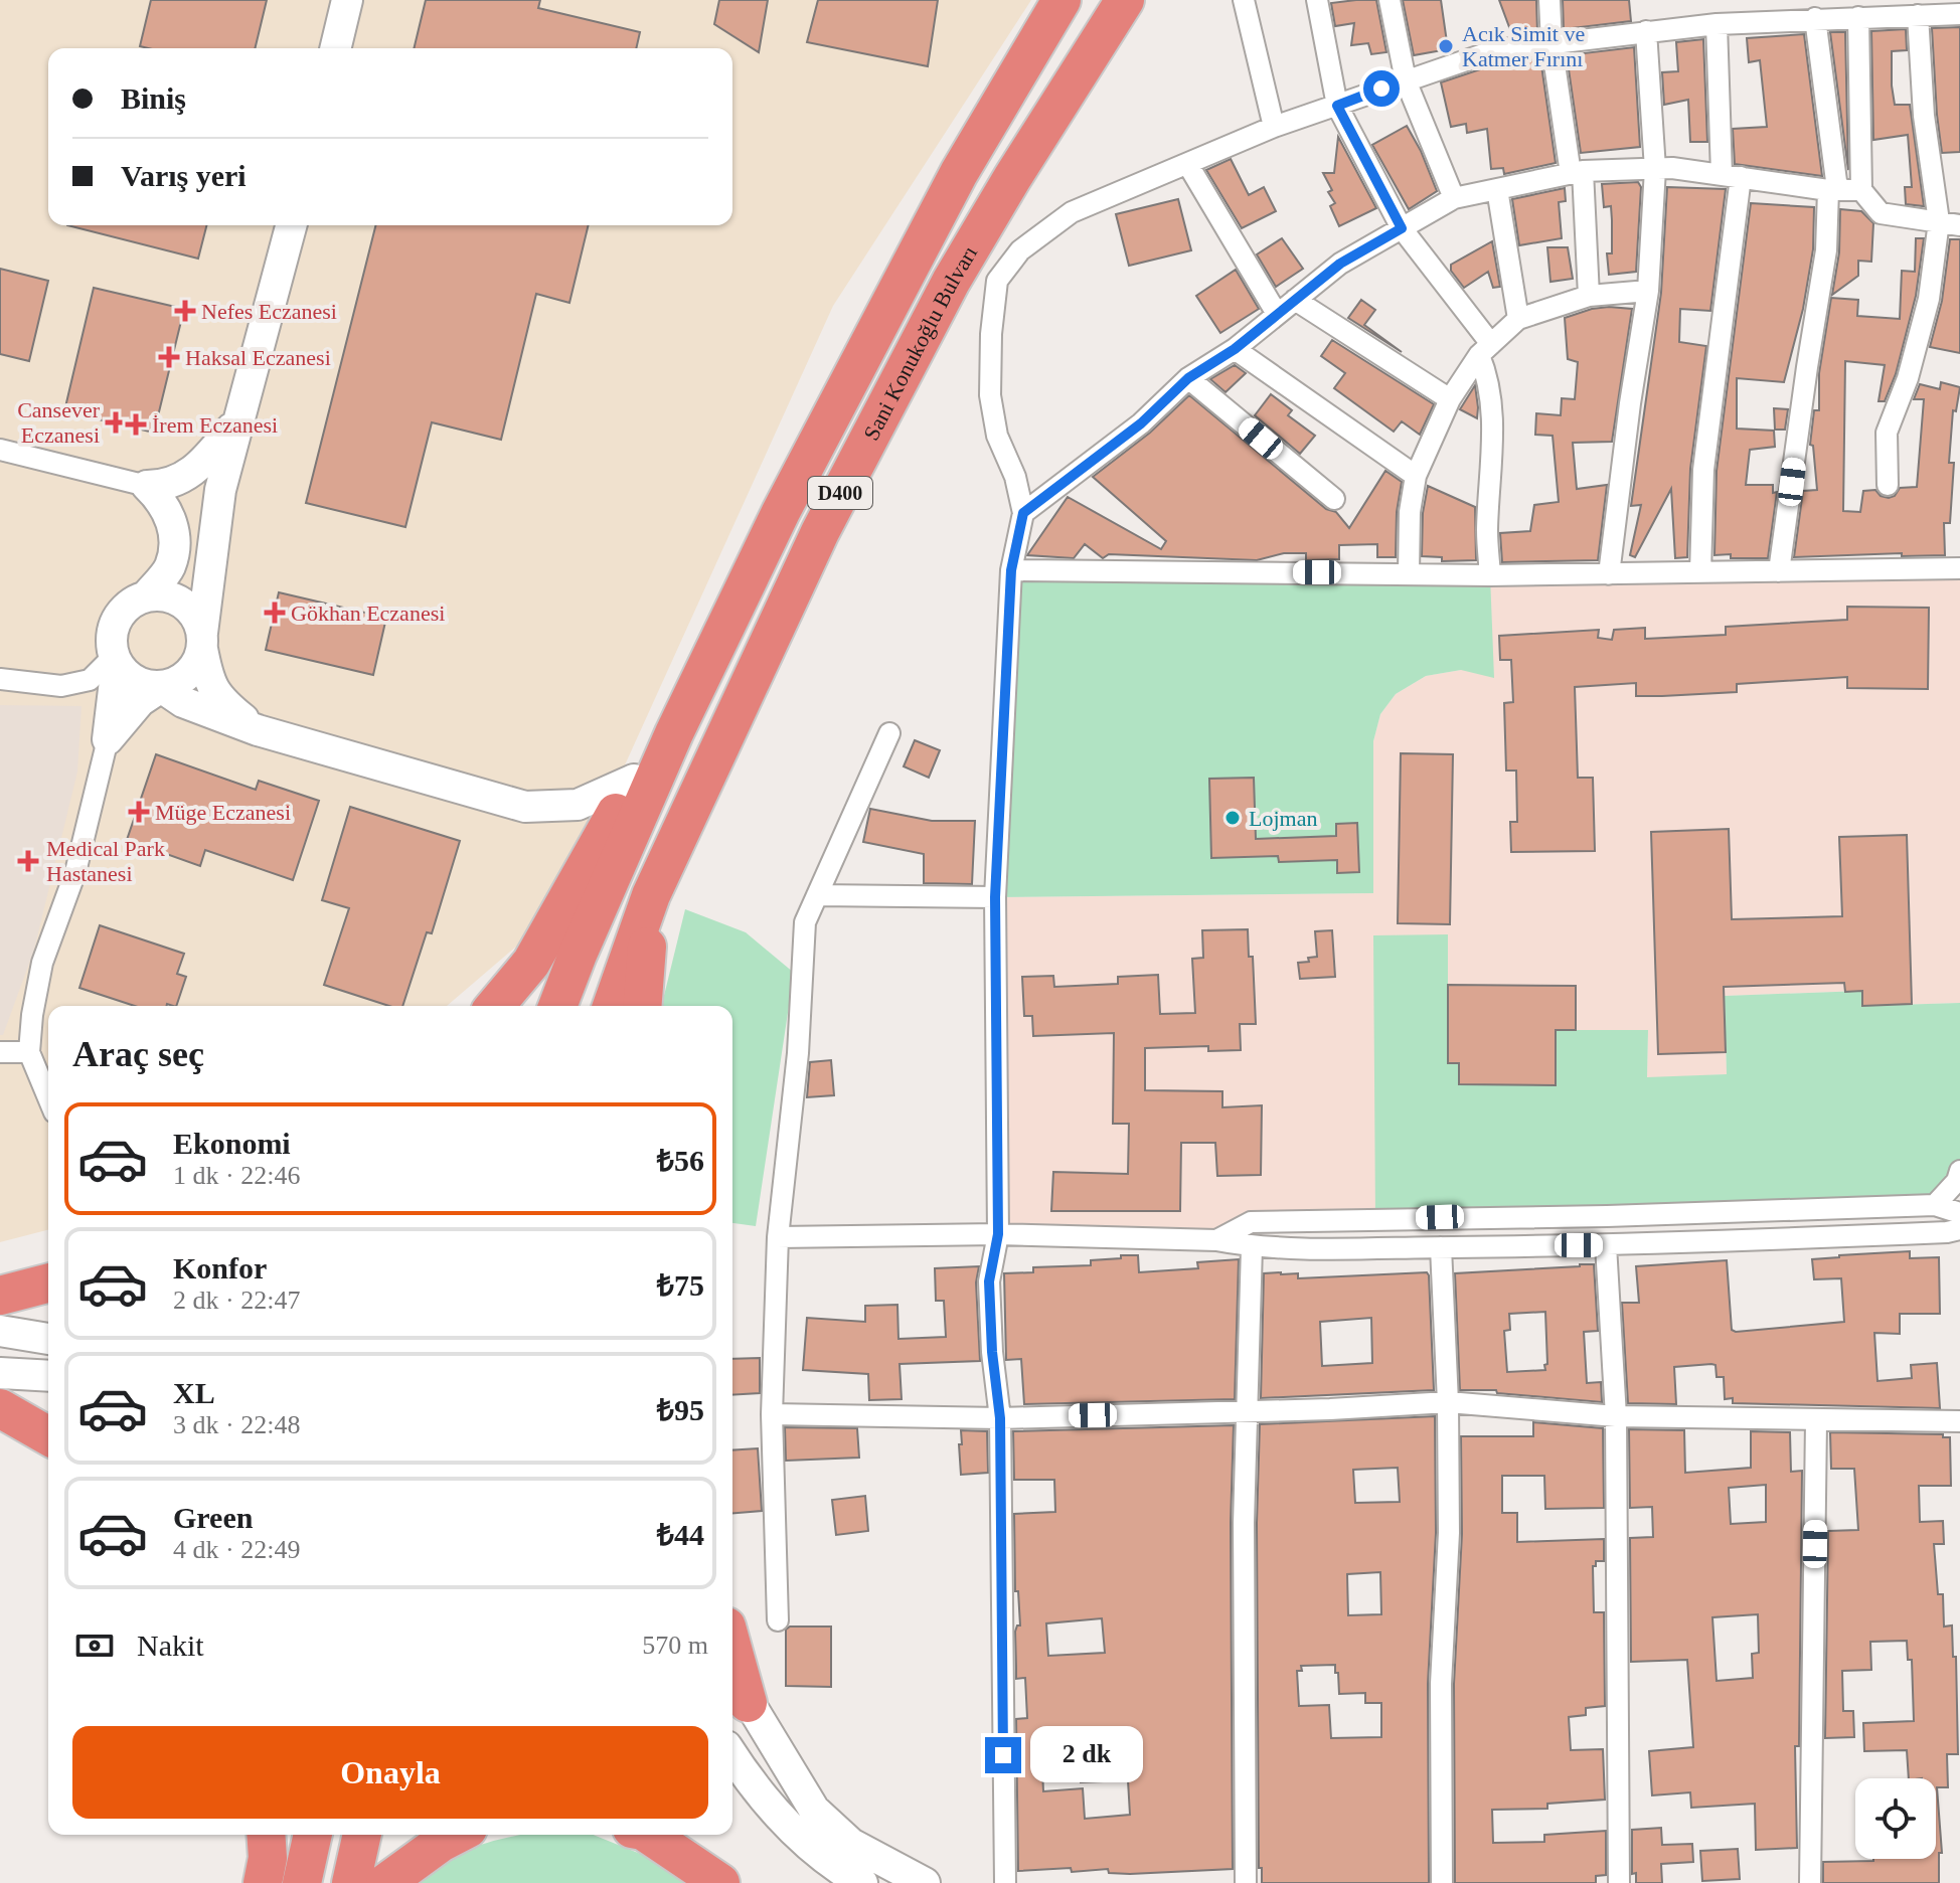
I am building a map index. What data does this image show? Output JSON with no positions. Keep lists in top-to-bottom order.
{
  "streets": {
    "highway": ["Sani Konukoğlu Bulvarı", "D400"]
  },
  "places": {
    "other": ["Acık Simit ve Katmer Fırını", "Lojman"],
    "health": [
      "Nefes Eczanesi",
      "Haksal Eczanesi",
      "Cansever Eczanesi",
      "İrem Eczanesi",
      "Gökhan Eczanesi",
      "Müge Eczanesi",
      "Medical Park Hastanesi"
    ]
  },
  "page": {
    "banner": ["Biniş", "Varış yeri"],
    "heading": "Araç seç",
    "list": [
      {
        "name": "Ekonomi",
        "note": "1 dk · 22:46",
        "value": "₺56"
      },
      {
        "name": "Konfor",
        "note": "2 dk · 22:47",
        "value": "₺75"
      },
      {
        "name": "XL",
        "note": "3 dk · 22:48",
        "value": "₺95"
      },
      {
        "name": "Green",
        "note": "4 dk · 22:49",
        "value": "₺44"
      }
    ],
    "pay": ["Nakit", "570 m"],
    "buttons": "Onayla",
    "bubble": "2 dk"
  }
}
